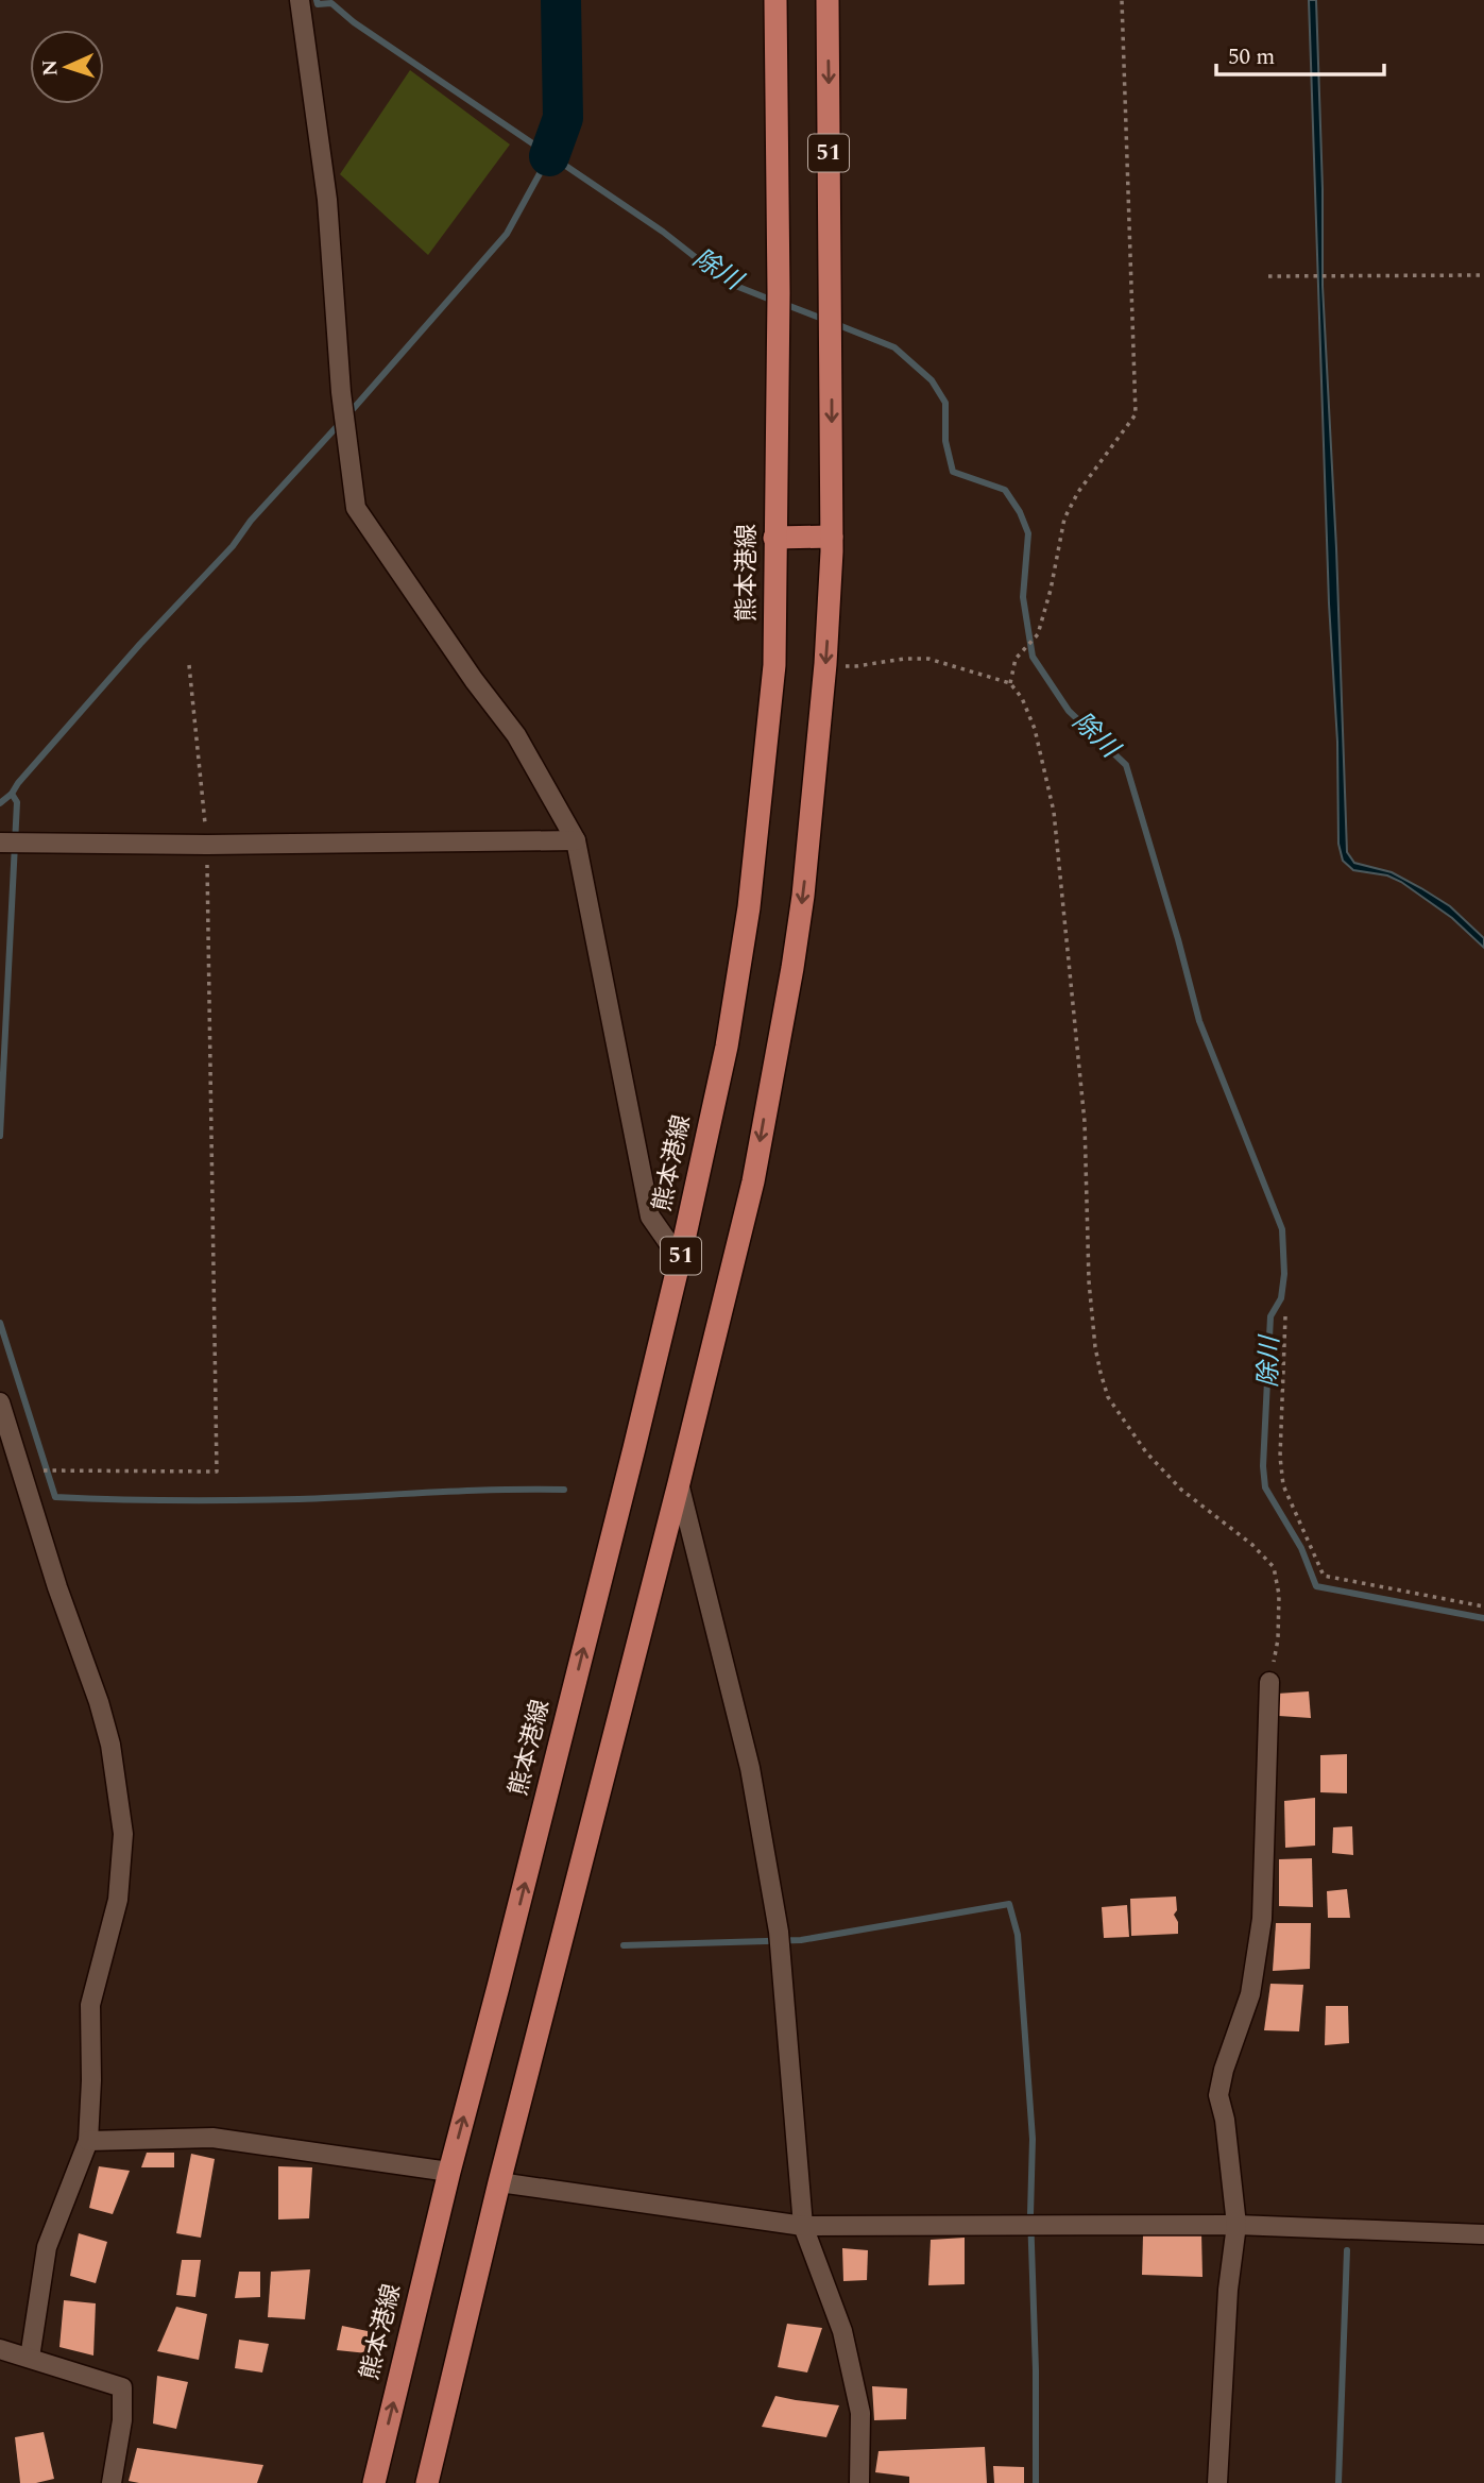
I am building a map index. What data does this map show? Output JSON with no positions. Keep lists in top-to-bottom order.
{
  "streets": {
    "main road": ["51", "熊本港線"]
  },
  "water": ["除川"],
  "scale_bar": "50 m",
  "north": "left"
}
